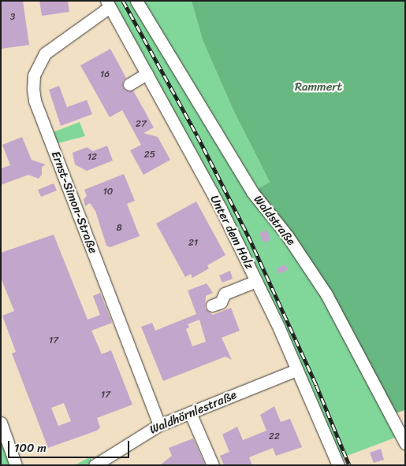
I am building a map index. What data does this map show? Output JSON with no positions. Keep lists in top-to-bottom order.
{
  "streets": {
    "street": [
      "Ernst-Simon-Straße",
      "Waldstraße",
      "Unter dem Holz",
      "Waldhörnlestraße"
    ]
  },
  "crossings": [
    ["Ernst-Simon-Straße", "Unter dem Holz"],
    ["Ernst-Simon-Straße", "Waldhörnlestraße"],
    ["Unter dem Holz", "Waldhörnlestraße"]
  ],
  "parks": ["Rammert"],
  "house_numbers": [
    "3",
    "16",
    "27",
    "25",
    "12",
    "10",
    "8",
    "21",
    "17",
    "17",
    "22"
  ],
  "scale_bar": "100 m"
}
